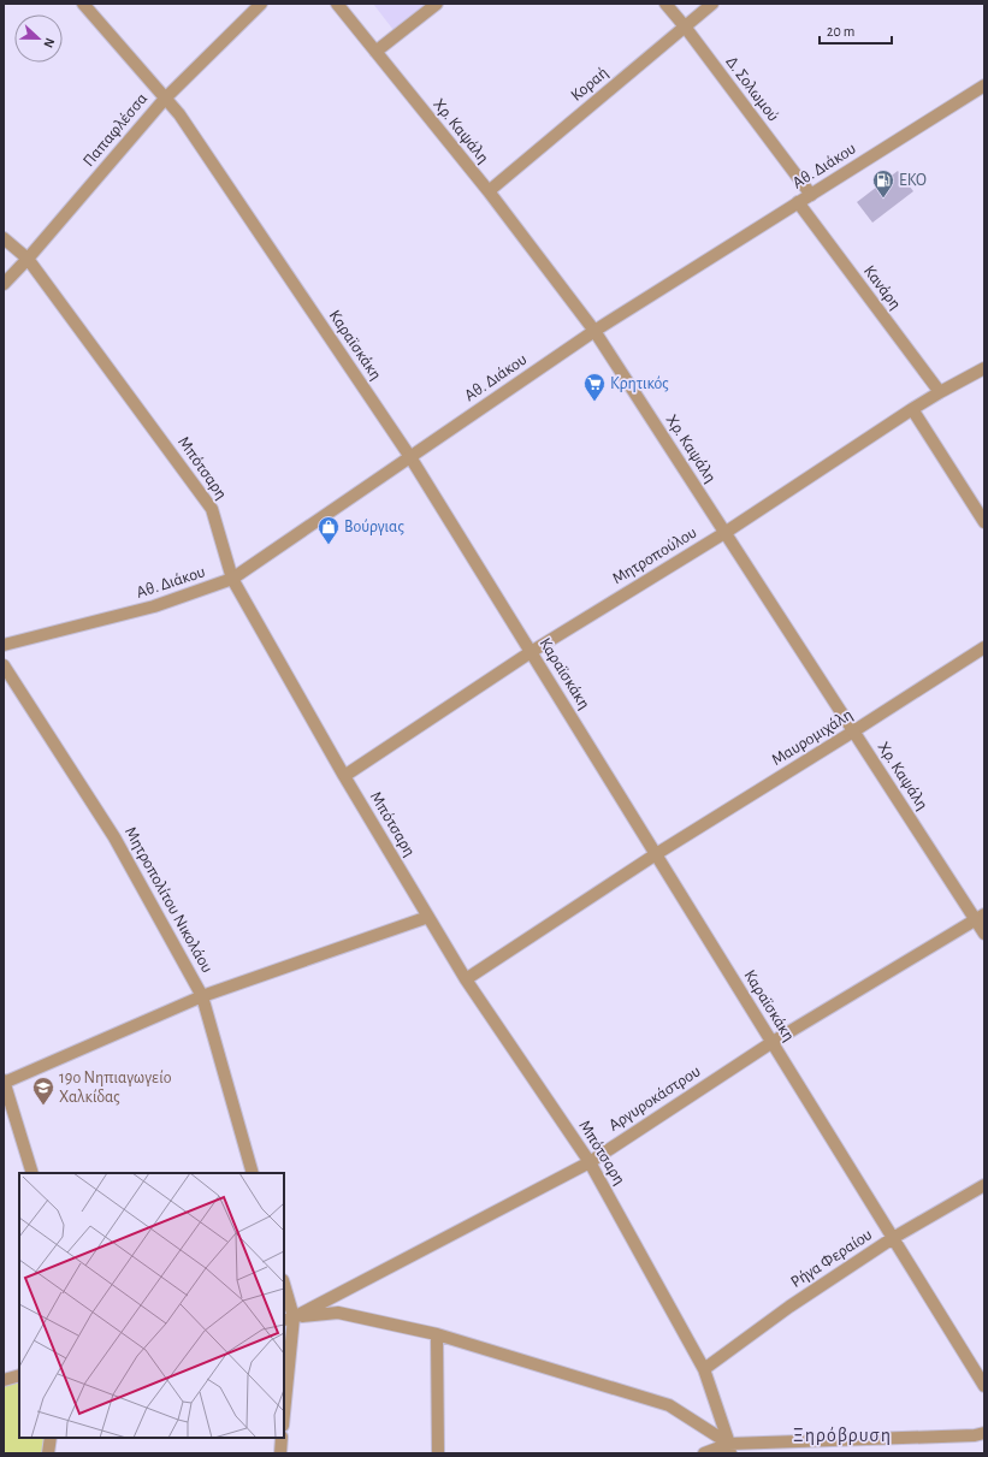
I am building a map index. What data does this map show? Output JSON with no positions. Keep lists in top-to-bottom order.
{
  "streets": {
    "street": [
      "Κοραή",
      "Δ. Σολωμού",
      "Παπαφλέσσα",
      "Χρ. Καψάλη",
      "Αθ. Διάκου",
      "Κανάρη",
      "Καραϊσκάκη",
      "Μπότσαρη",
      "Μητροπούλου",
      "Μαυρομιχάλη",
      "Μητροπολίτου Νικολάου",
      "Αργυροκάστρου",
      "Ρήγα Φεραίου"
    ]
  },
  "crossings": [
    ["Κοραή", "Δ. Σολωμού"],
    ["Κοραή", "Χρ. Καψάλη"],
    ["Δ. Σολωμού", "Αθ. Διάκου"],
    ["Παπαφλέσσα", "Καραϊσκάκη"],
    ["Παπαφλέσσα", "Μπότσαρη"],
    ["Χρ. Καψάλη", "Αθ. Διάκου"],
    ["Χρ. Καψάλη", "Μητροπούλου"],
    ["Χρ. Καψάλη", "Μαυρομιχάλη"],
    ["Χρ. Καψάλη", "Αργυροκάστρου"],
    ["Αθ. Διάκου", "Κανάρη"],
    ["Αθ. Διάκου", "Καραϊσκάκη"],
    ["Αθ. Διάκου", "Μπότσαρη"],
    ["Κανάρη", "Μητροπούλου"],
    ["Καραϊσκάκη", "Μητροπούλου"],
    ["Καραϊσκάκη", "Μαυρομιχάλη"],
    ["Καραϊσκάκη", "Αργυροκάστρου"],
    ["Καραϊσκάκη", "Ρήγα Φεραίου"],
    ["Μπότσαρη", "Μητροπούλου"],
    ["Μπότσαρη", "Μαυρομιχάλη"],
    ["Μπότσαρη", "Αργυροκάστρου"],
    ["Μπότσαρη", "Ρήγα Φεραίου"]
  ],
  "districts": ["Ξηρόβρυση"],
  "places": {
    "fuel station": ["ΕΚΟ"],
    "supermarket": ["Κρητικός"],
    "shop": ["Βούργιας"],
    "school or university": ["19ο Νηπιαγωγείο Χαλκίδας"]
  },
  "scale_bar": "20 m",
  "north": "right"
}
